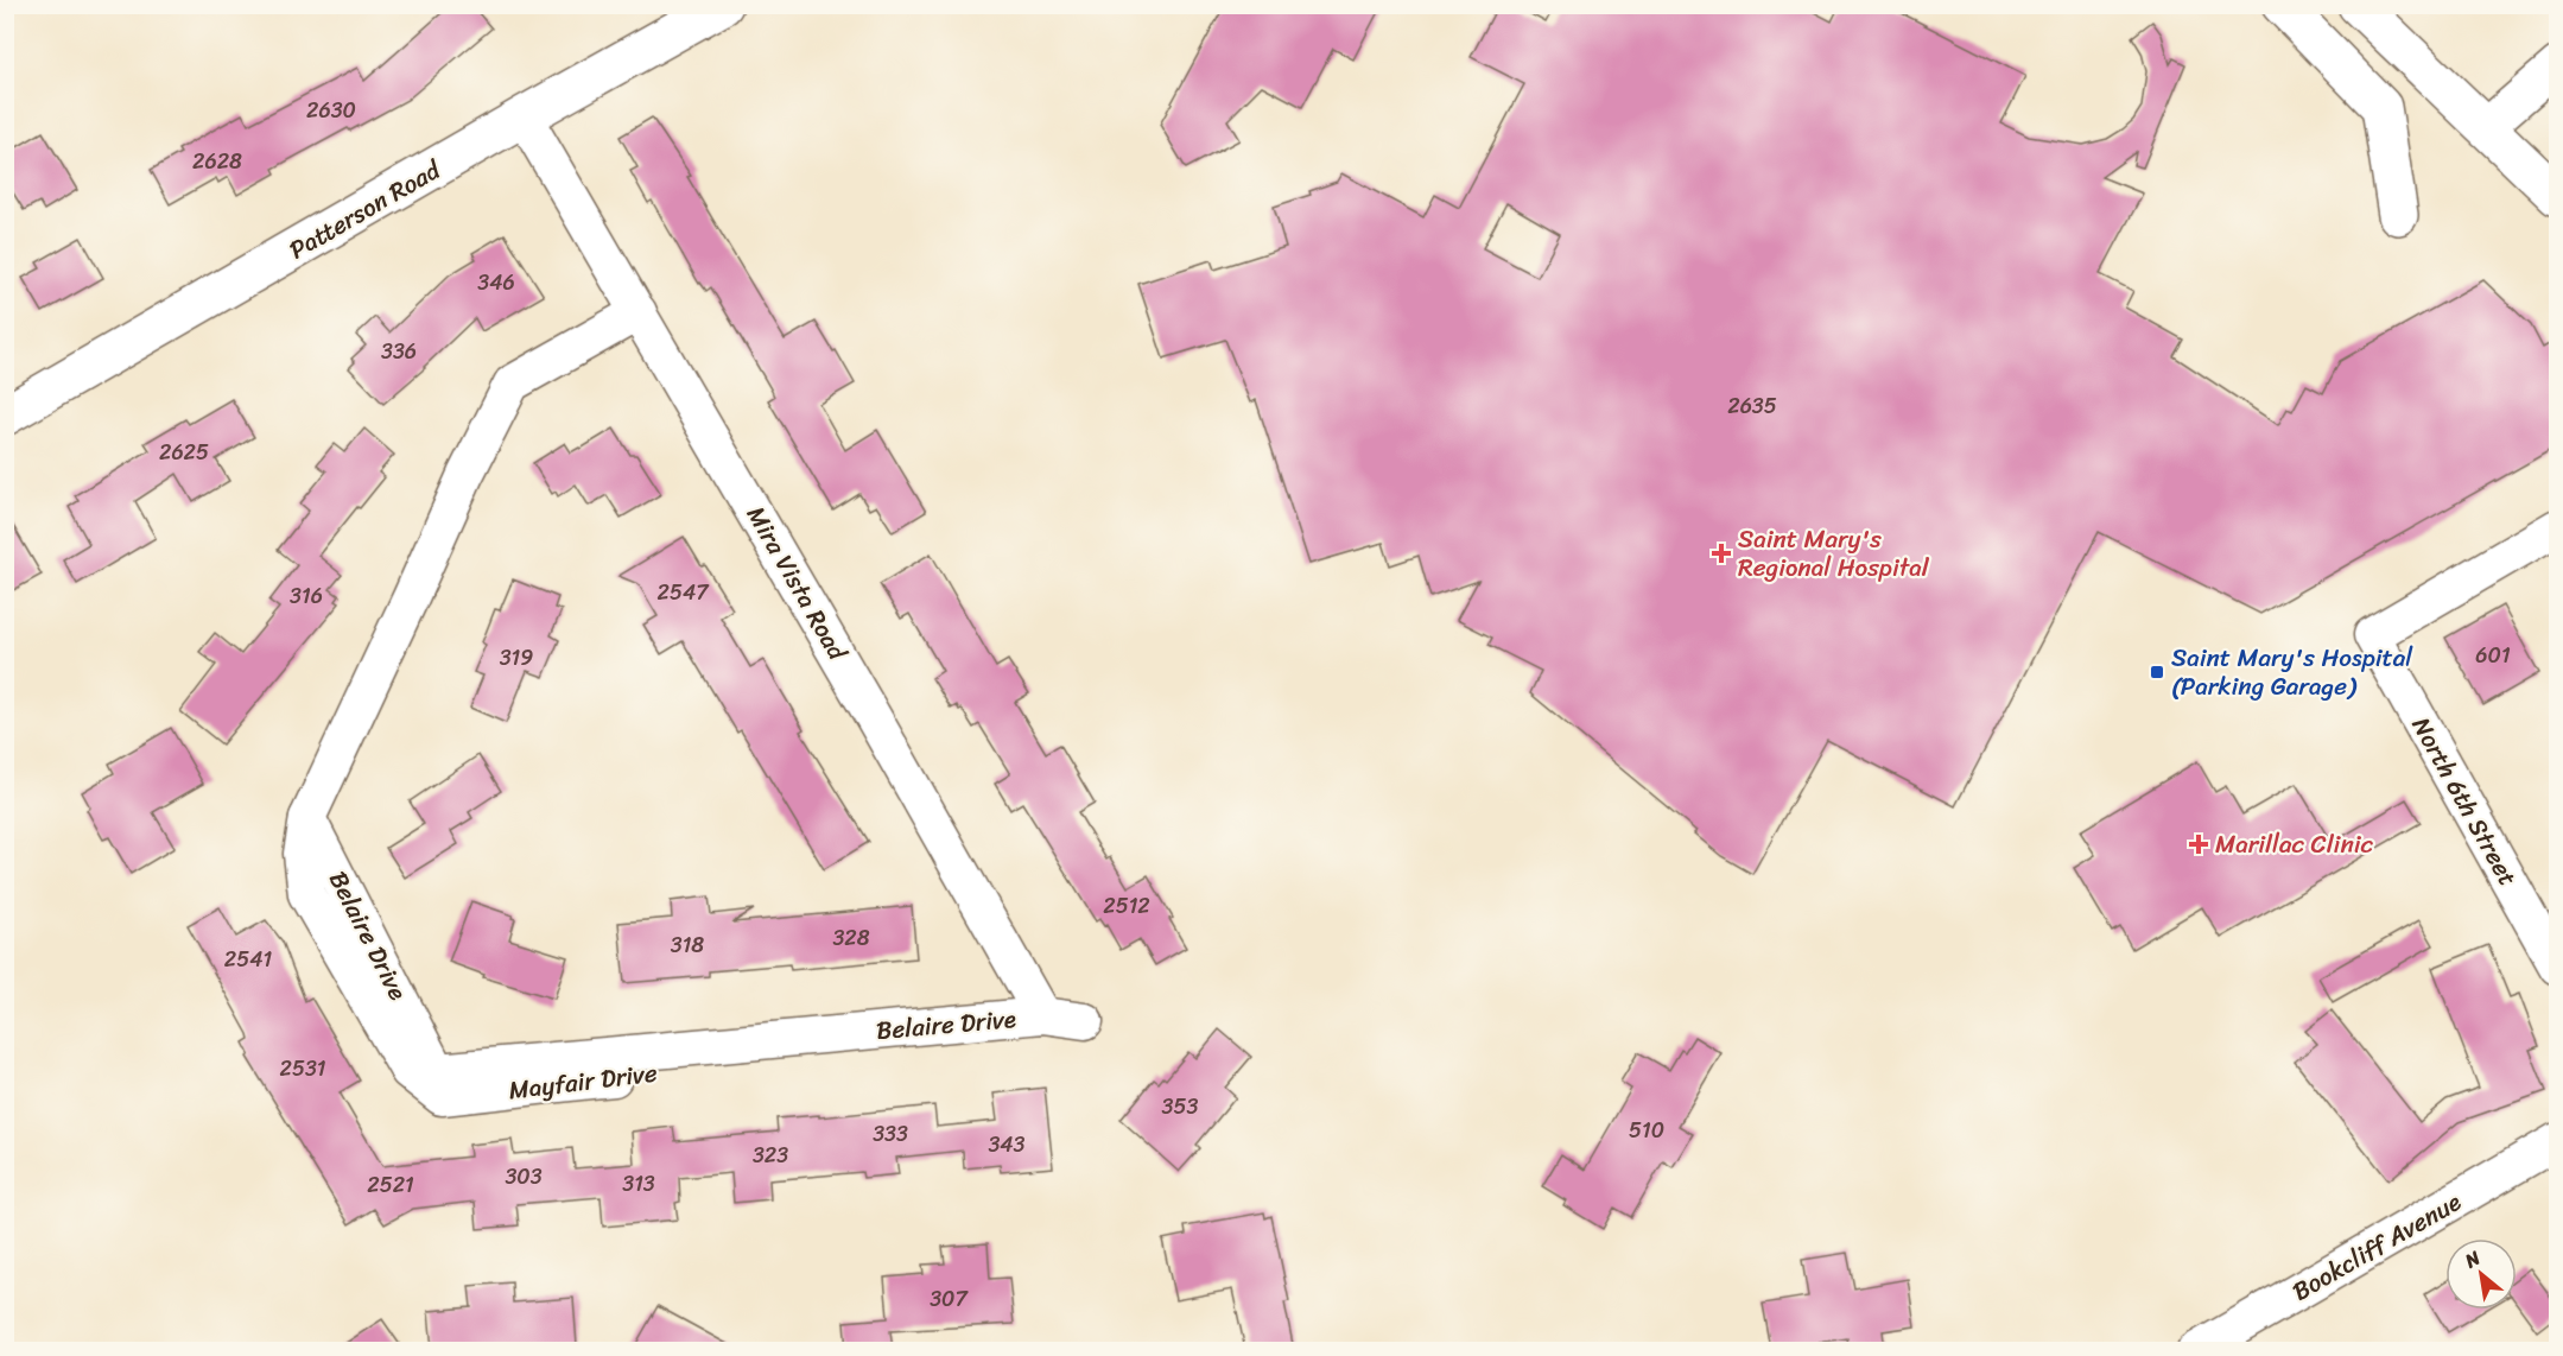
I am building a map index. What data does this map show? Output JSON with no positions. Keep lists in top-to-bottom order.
{
  "streets": {
    "main road": ["Patterson Road"],
    "street": [
      "Mira Vista Road",
      "North 6th Street",
      "Belaire Drive",
      "Bookcliff Avenue"
    ]
  },
  "crossings": [
    ["Patterson Road", "Mira Vista Road"],
    ["Mira Vista Road", "Belaire Drive"]
  ],
  "places": {
    "health": ["Saint Mary's Regional Hospital", "Marillac Clinic"],
    "transit": ["Saint Mary's Hospital (Parking Garage)"]
  },
  "house_numbers": [
    "2630",
    "2628",
    "346",
    "336",
    "2635",
    "2625",
    "2547",
    "316",
    "601",
    "319",
    "2512",
    "328",
    "318",
    "2541",
    "2531",
    "353",
    "510",
    "333",
    "343",
    "323",
    "303",
    "313",
    "2521",
    "307"
  ],
  "north": "top left"
}
